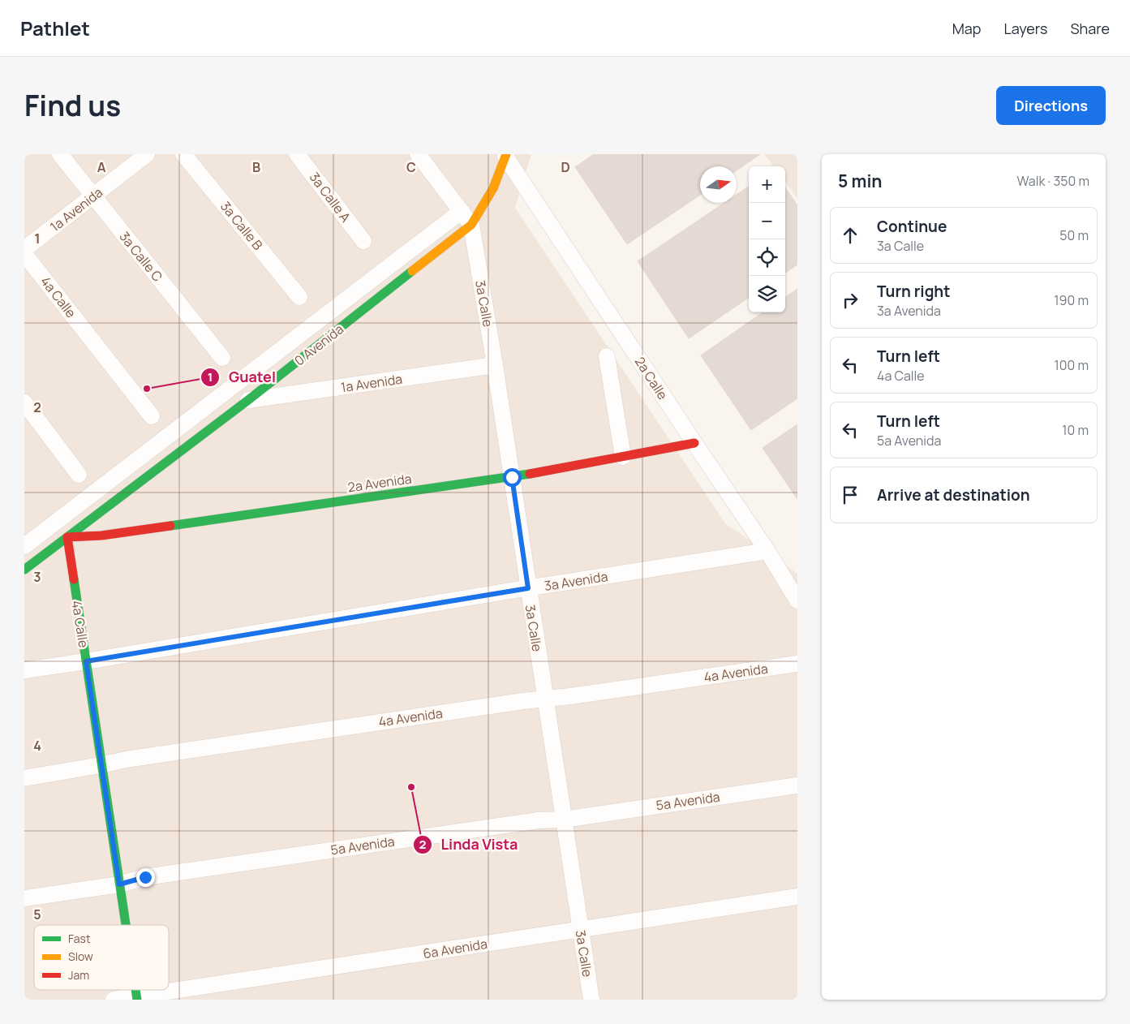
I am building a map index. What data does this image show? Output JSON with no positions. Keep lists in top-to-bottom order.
{
  "streets": {
    "street": [
      "3a Calle A",
      "1a Avenida",
      "3a Calle B",
      "3a Calle C",
      "4a Calle",
      "3a Calle",
      "0 Avenida",
      "2a Calle",
      "2a Avenida",
      "3a Avenida",
      "4a Avenida",
      "5a Avenida",
      "6a Avenida"
    ]
  },
  "crossings": [
    ["1a Avenida", "3a Calle C"],
    ["1a Avenida", "3a Calle"],
    ["1a Avenida", "0 Avenida"],
    ["4a Calle", "0 Avenida"],
    ["4a Calle", "2a Avenida"],
    ["4a Calle", "3a Avenida"],
    ["4a Calle", "4a Avenida"],
    ["4a Calle", "5a Avenida"],
    ["3a Calle", "0 Avenida"],
    ["3a Calle", "2a Avenida"],
    ["3a Calle", "3a Avenida"],
    ["3a Calle", "4a Avenida"],
    ["3a Calle", "5a Avenida"],
    ["3a Calle", "6a Avenida"],
    ["0 Avenida", "2a Calle"],
    ["0 Avenida", "2a Avenida"],
    ["2a Calle", "2a Avenida"],
    ["2a Calle", "3a Avenida"]
  ],
  "places": ["Guatel", "Linda Vista"],
  "legend": ["Fast", "Slow", "Jam"],
  "north": "right",
  "page": {
    "header": "Pathlet",
    "nav": ["Map", "Layers", "Share"],
    "title": "Find us",
    "buttons": "Directions",
    "heading": ["5 min", "Walk · 350 m"],
    "map_buttons": ["+", "−"],
    "list": [
      ["Continue", "3a Calle", "50 m"],
      ["Turn right", "3a Avenida", "190 m"],
      ["Turn left", "4a Calle", "100 m"],
      ["Turn left", "5a Avenida", "10 m"],
      "Arrive at destination"
    ]
  },
  "grid": {
    "columns": [
      "A",
      "B",
      "C",
      "D"
    ],
    "rows": [
      "1",
      "2",
      "3",
      "4",
      "5"
    ]
  }
}
